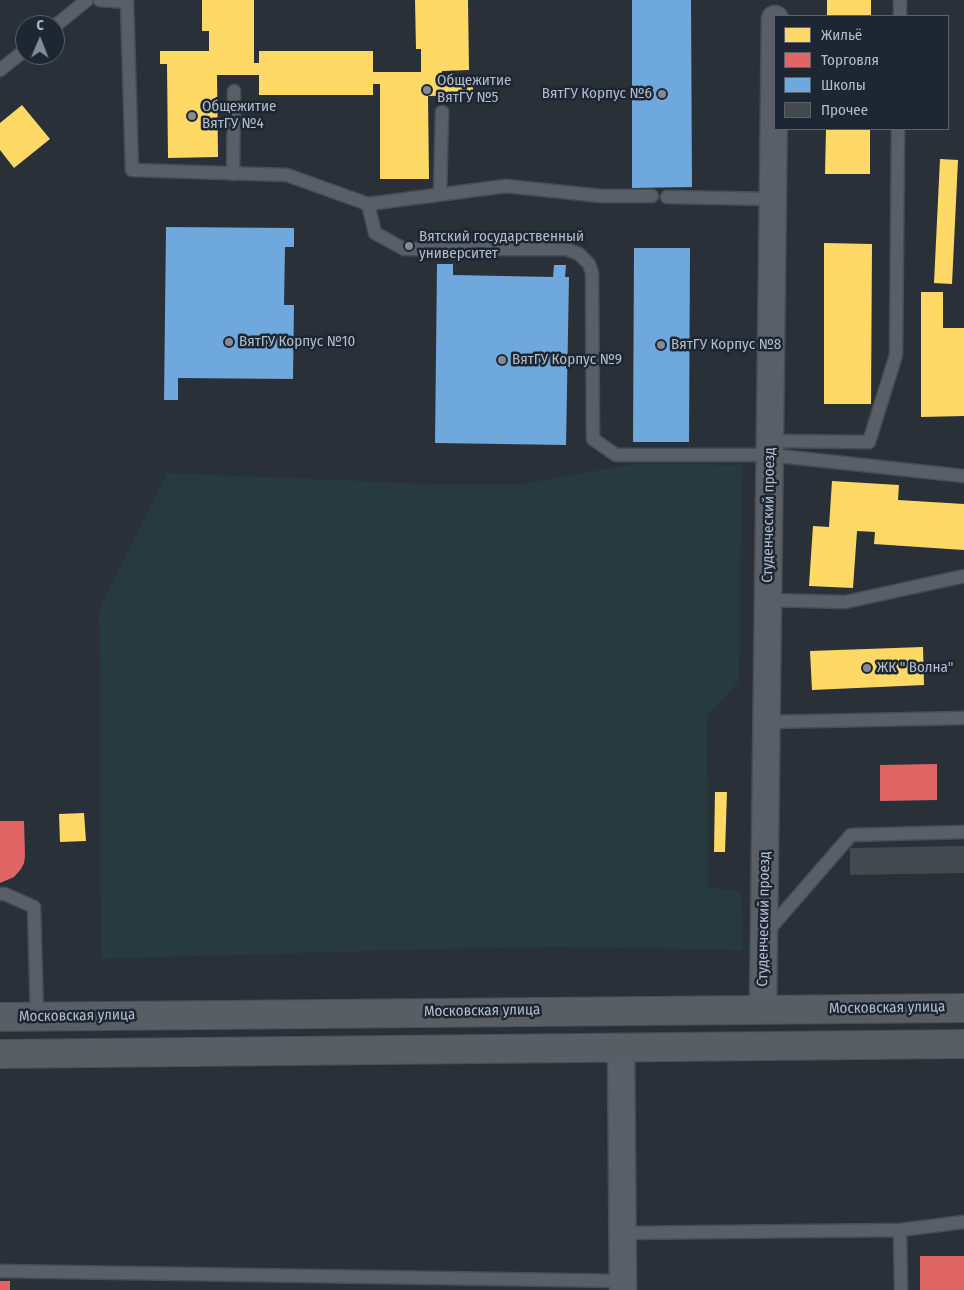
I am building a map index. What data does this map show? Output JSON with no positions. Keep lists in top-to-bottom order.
{
  "streets": {
    "main road": ["Московская улица"],
    "street": ["Студенческий проезд"]
  },
  "crossings": [
    ["Студенческий проезд", "Московская улица"]
  ],
  "places": [
    "Общежитие ВятГУ №5",
    "ВятГУ Корпус №6",
    "Общежитие ВятГУ №4",
    "Вятский государственный университет",
    "ВятГУ Корпус №10",
    "ВятГУ Корпус №8",
    "ВятГУ Корпус №9",
    "ЖК \" Волна\""
  ],
  "legend": [
    "Жильё",
    "Торговля",
    "Школы",
    "Прочее"
  ],
  "north": "top"
}
